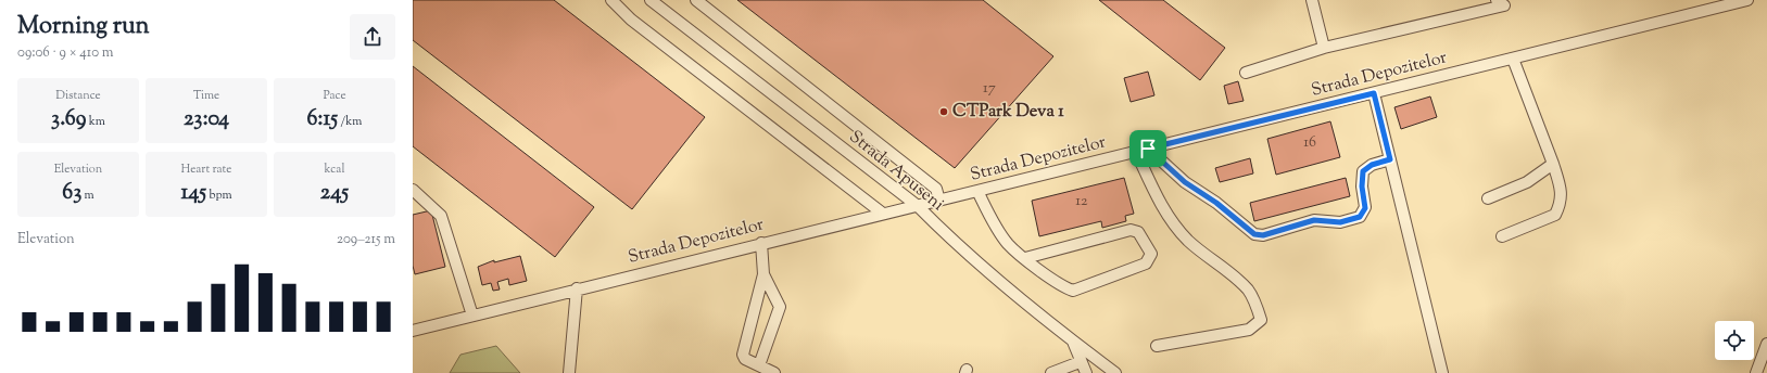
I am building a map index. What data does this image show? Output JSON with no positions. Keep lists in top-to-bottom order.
{
  "streets": {
    "street": ["Strada Depozitelor", "Strada Apuseni"]
  },
  "crossings": [
    ["Strada Depozitelor", "Strada Apuseni"]
  ],
  "places": ["CTPark Deva 1"],
  "house_numbers": ["17", "16", "12"],
  "page": {
    "heading": ["Morning run", "09:06 · 9 × 410 m"],
    "stats": [
      ["Distance", "3.69 km"],
      ["Time", "23:04"],
      ["Pace", "6:15 /km"],
      ["Elevation", "63 m"],
      ["Heart rate", "145 bpm"],
      ["kcal", "245"]
    ],
    "chart": ["Elevation", "209–215 m"]
  }
}
